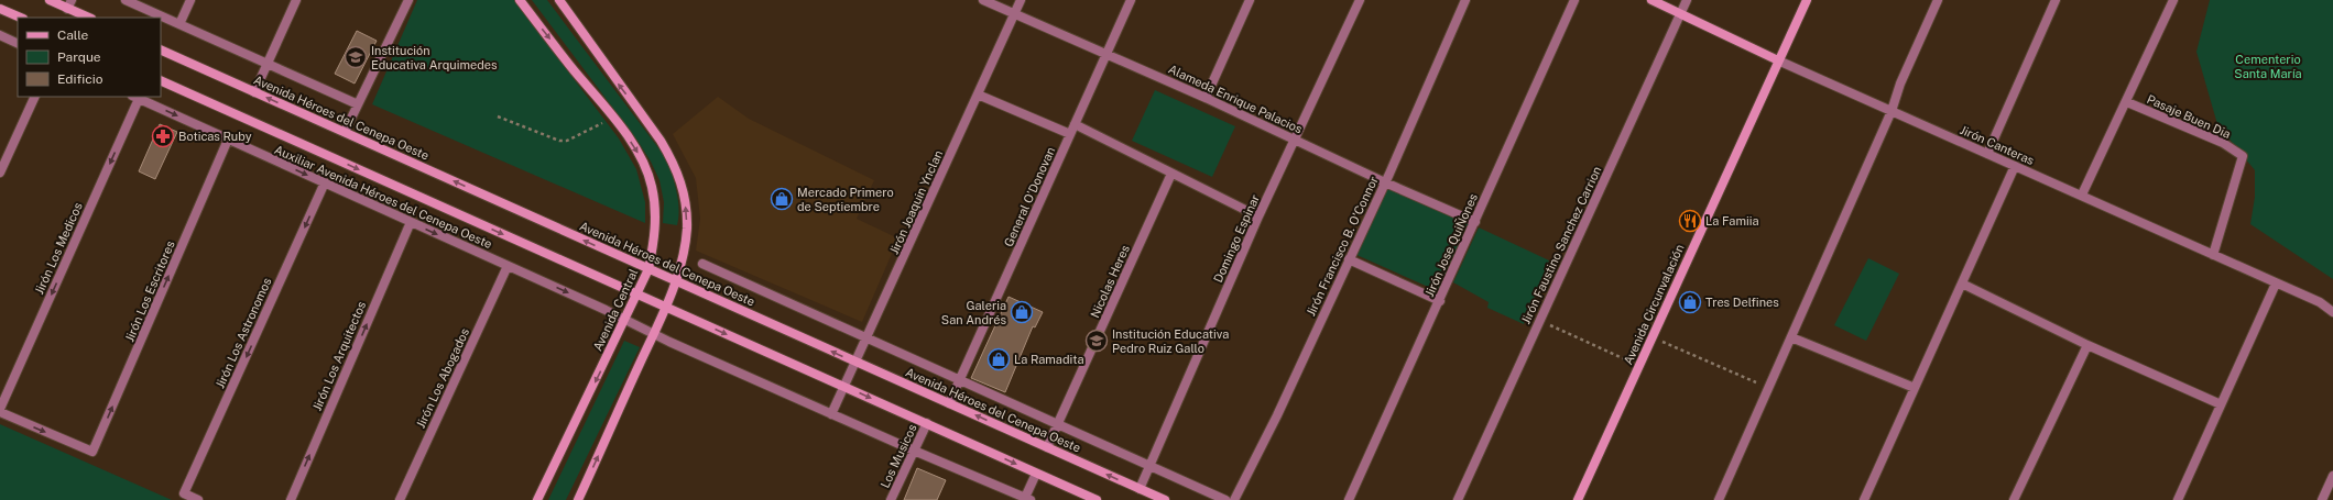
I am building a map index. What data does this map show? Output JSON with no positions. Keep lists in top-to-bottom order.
{
  "streets": {
    "main road": [
      "Avenida Héroes del Cenepa Oeste",
      "Jirón Canteras",
      "Avenida Circunvalación",
      "Avenida Central"
    ],
    "street": [
      "Alameda Enrique Palacios",
      "Pasaje Buen Dia",
      "Auxiliar Avenida Héroes del Cenepa Oeste",
      "General O'Donovan",
      "Jirón Joaquin Ynclan",
      "Domingo Espinar",
      "Jirón Jose QuiÑones",
      "Jirón Faustino Sanchez Carrion",
      "Jirón Francisco B. O'Connor",
      "Jirón Los Medicos",
      "Nicolas Heres",
      "Jirón Los Escritores",
      "Jirón Los Astronomos",
      "Jirón Los Arquitectos",
      "Jirón Los Abogados",
      "Los Musicos"
    ]
  },
  "crossings": [
    ["Alameda Enrique Palacios", "General O'Donovan"],
    ["Alameda Enrique Palacios", "Jirón Joaquin Ynclan"],
    ["Alameda Enrique Palacios", "Domingo Espinar"],
    ["Alameda Enrique Palacios", "Jirón Jose QuiÑones"],
    ["Alameda Enrique Palacios", "Jirón Francisco B. O'Connor"],
    ["Pasaje Buen Dia", "Jirón Canteras"],
    ["Avenida Héroes del Cenepa Oeste", "General O'Donovan"],
    ["Avenida Héroes del Cenepa Oeste", "Jirón Joaquin Ynclan"],
    ["Avenida Héroes del Cenepa Oeste", "Domingo Espinar"],
    ["Avenida Héroes del Cenepa Oeste", "Nicolas Heres"],
    ["Avenida Héroes del Cenepa Oeste", "Avenida Central"],
    ["Jirón Canteras", "Jirón Faustino Sanchez Carrion"],
    ["Jirón Canteras", "Avenida Circunvalación"],
    ["Auxiliar Avenida Héroes del Cenepa Oeste", "Jirón Joaquin Ynclan"],
    ["Auxiliar Avenida Héroes del Cenepa Oeste", "Jirón Los Medicos"],
    ["Auxiliar Avenida Héroes del Cenepa Oeste", "Jirón Los Escritores"],
    ["Auxiliar Avenida Héroes del Cenepa Oeste", "Avenida Central"],
    ["Auxiliar Avenida Héroes del Cenepa Oeste", "Jirón Los Astronomos"],
    ["Auxiliar Avenida Héroes del Cenepa Oeste", "Jirón Los Arquitectos"],
    ["Auxiliar Avenida Héroes del Cenepa Oeste", "Jirón Los Abogados"],
    ["Auxiliar Avenida Héroes del Cenepa Oeste", "Los Musicos"]
  ],
  "one_way": [
    "Auxiliar Avenida Héroes del Cenepa Oeste",
    "Jirón Los Medicos",
    "Jirón Los Escritores",
    "Jirón Los Astronomos",
    "Jirón Los Arquitectos"
  ],
  "parks": ["Cementerio Santa María"],
  "places": {
    "school or university": ["Institución Educativa Arquimedes", "Institución Educativa Pedro Ruiz Gallo"],
    "pharmacy": ["Boticas Ruby"],
    "shop": [
      "Mercado Primero de Septiembre",
      "Tres Delfines",
      "Galeria San Andrés",
      "La Ramadita"
    ],
    "restaurant": ["La Famiia"]
  },
  "legend": ["Calle", "Parque", "Edificio"]
}
